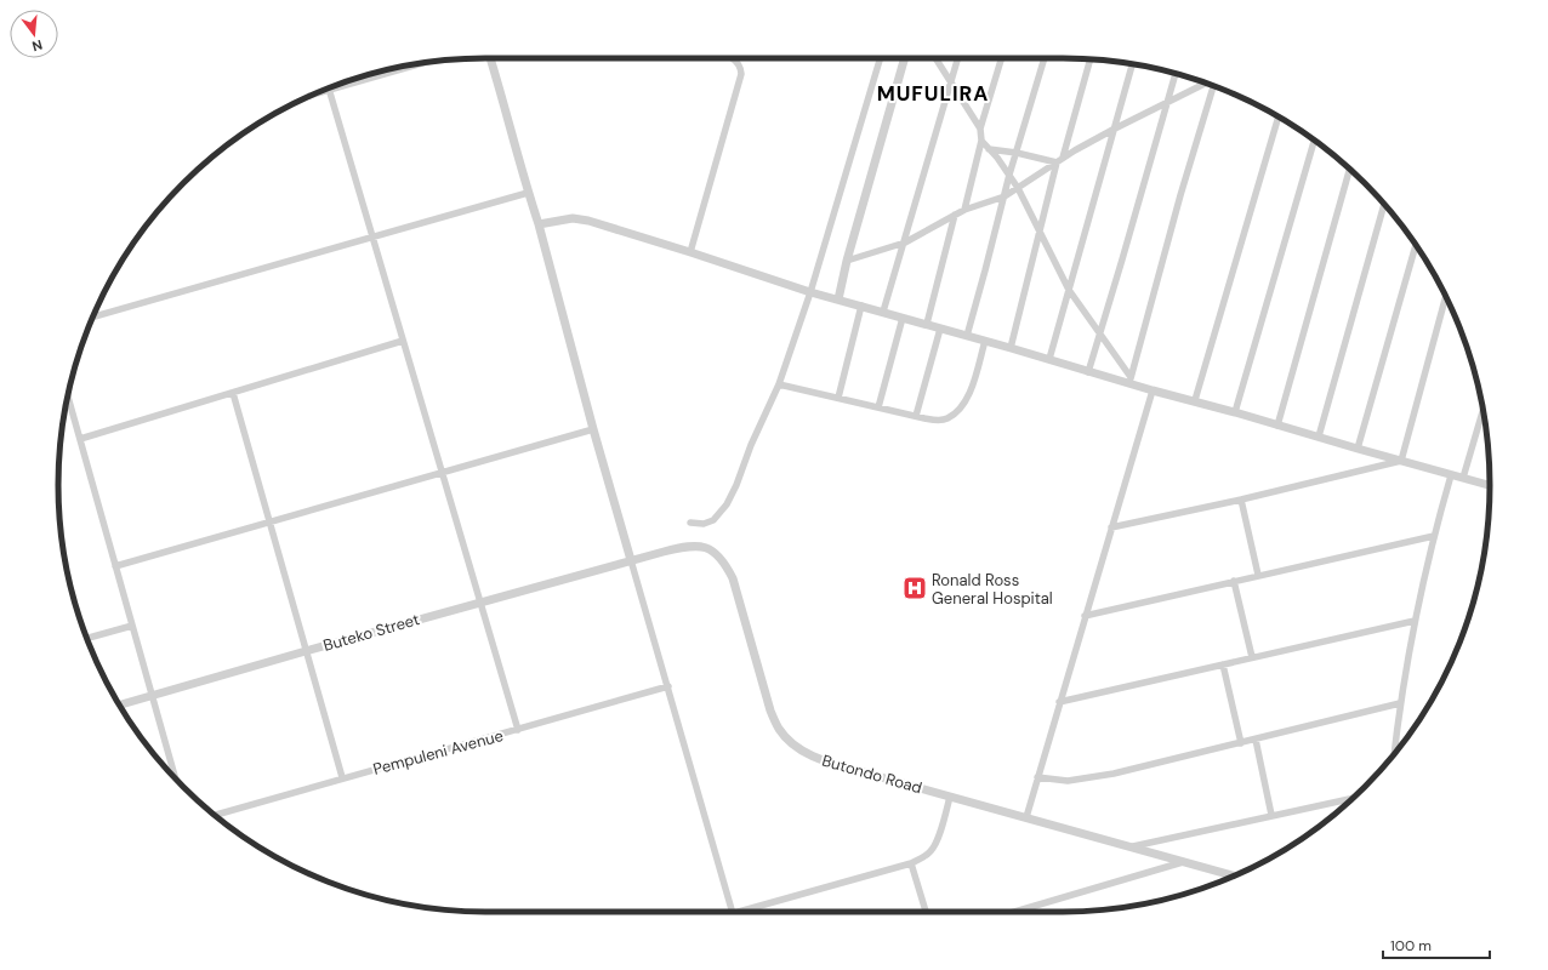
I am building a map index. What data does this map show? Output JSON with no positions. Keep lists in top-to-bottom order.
{
  "streets": {
    "street": ["Buteko Street", "Pempuleni Avenue", "Butondo Road"]
  },
  "crossings": [
    ["Buteko Street", "Butondo Road"]
  ],
  "districts": ["MUFULIRA"],
  "places": {
    "hospital": ["Ronald Ross General Hospital"]
  },
  "scale_bar": "100 m",
  "north": "bottom"
}
